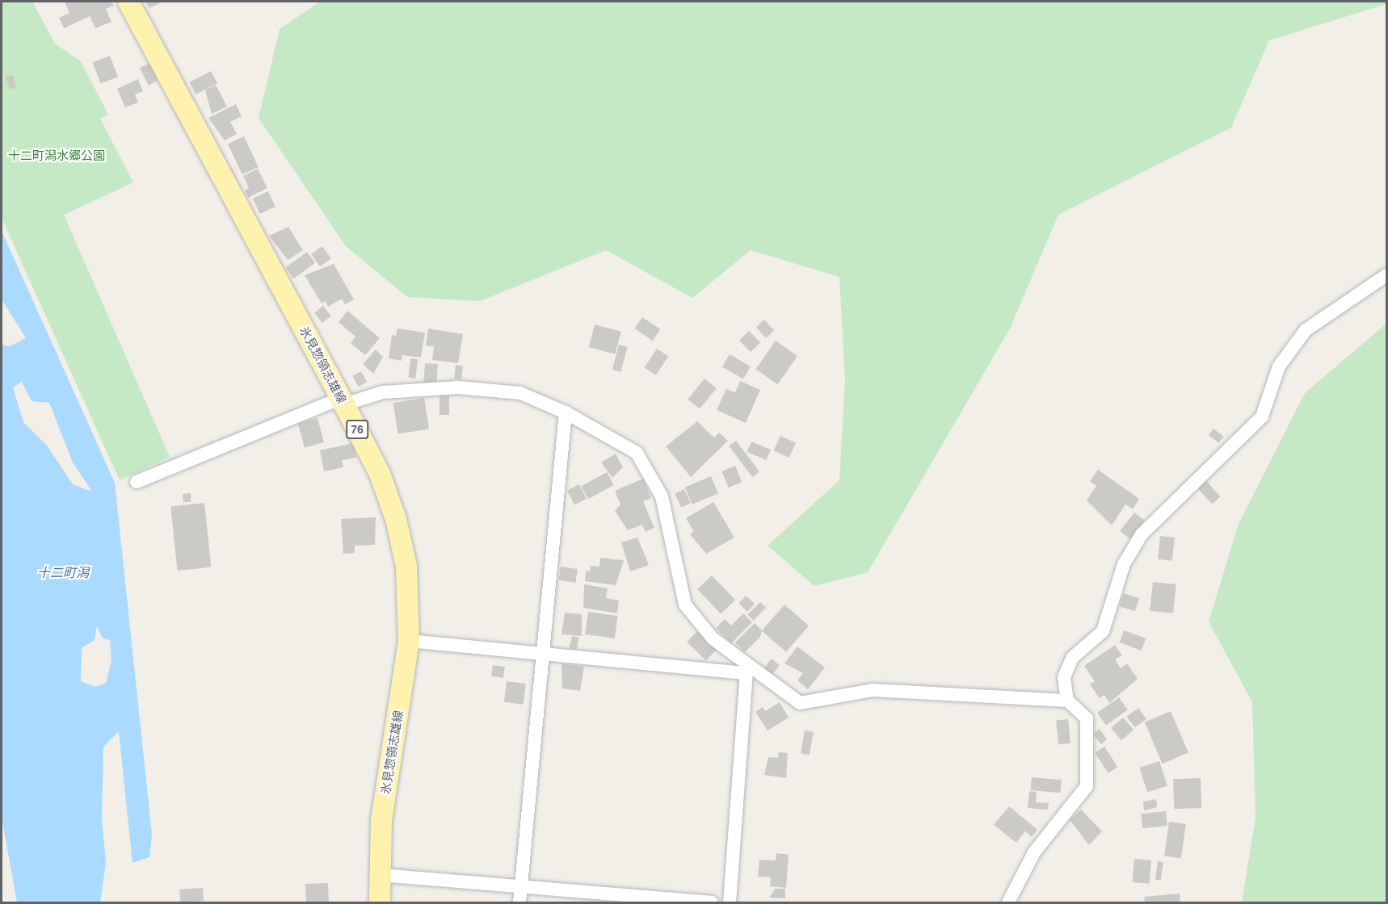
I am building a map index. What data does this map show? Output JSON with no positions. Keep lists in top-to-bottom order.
{
  "streets": {
    "main road": ["氷見惣領志雄線", "76"]
  },
  "water": ["十二町潟"],
  "parks": ["十二町潟水郷公園"]
}
